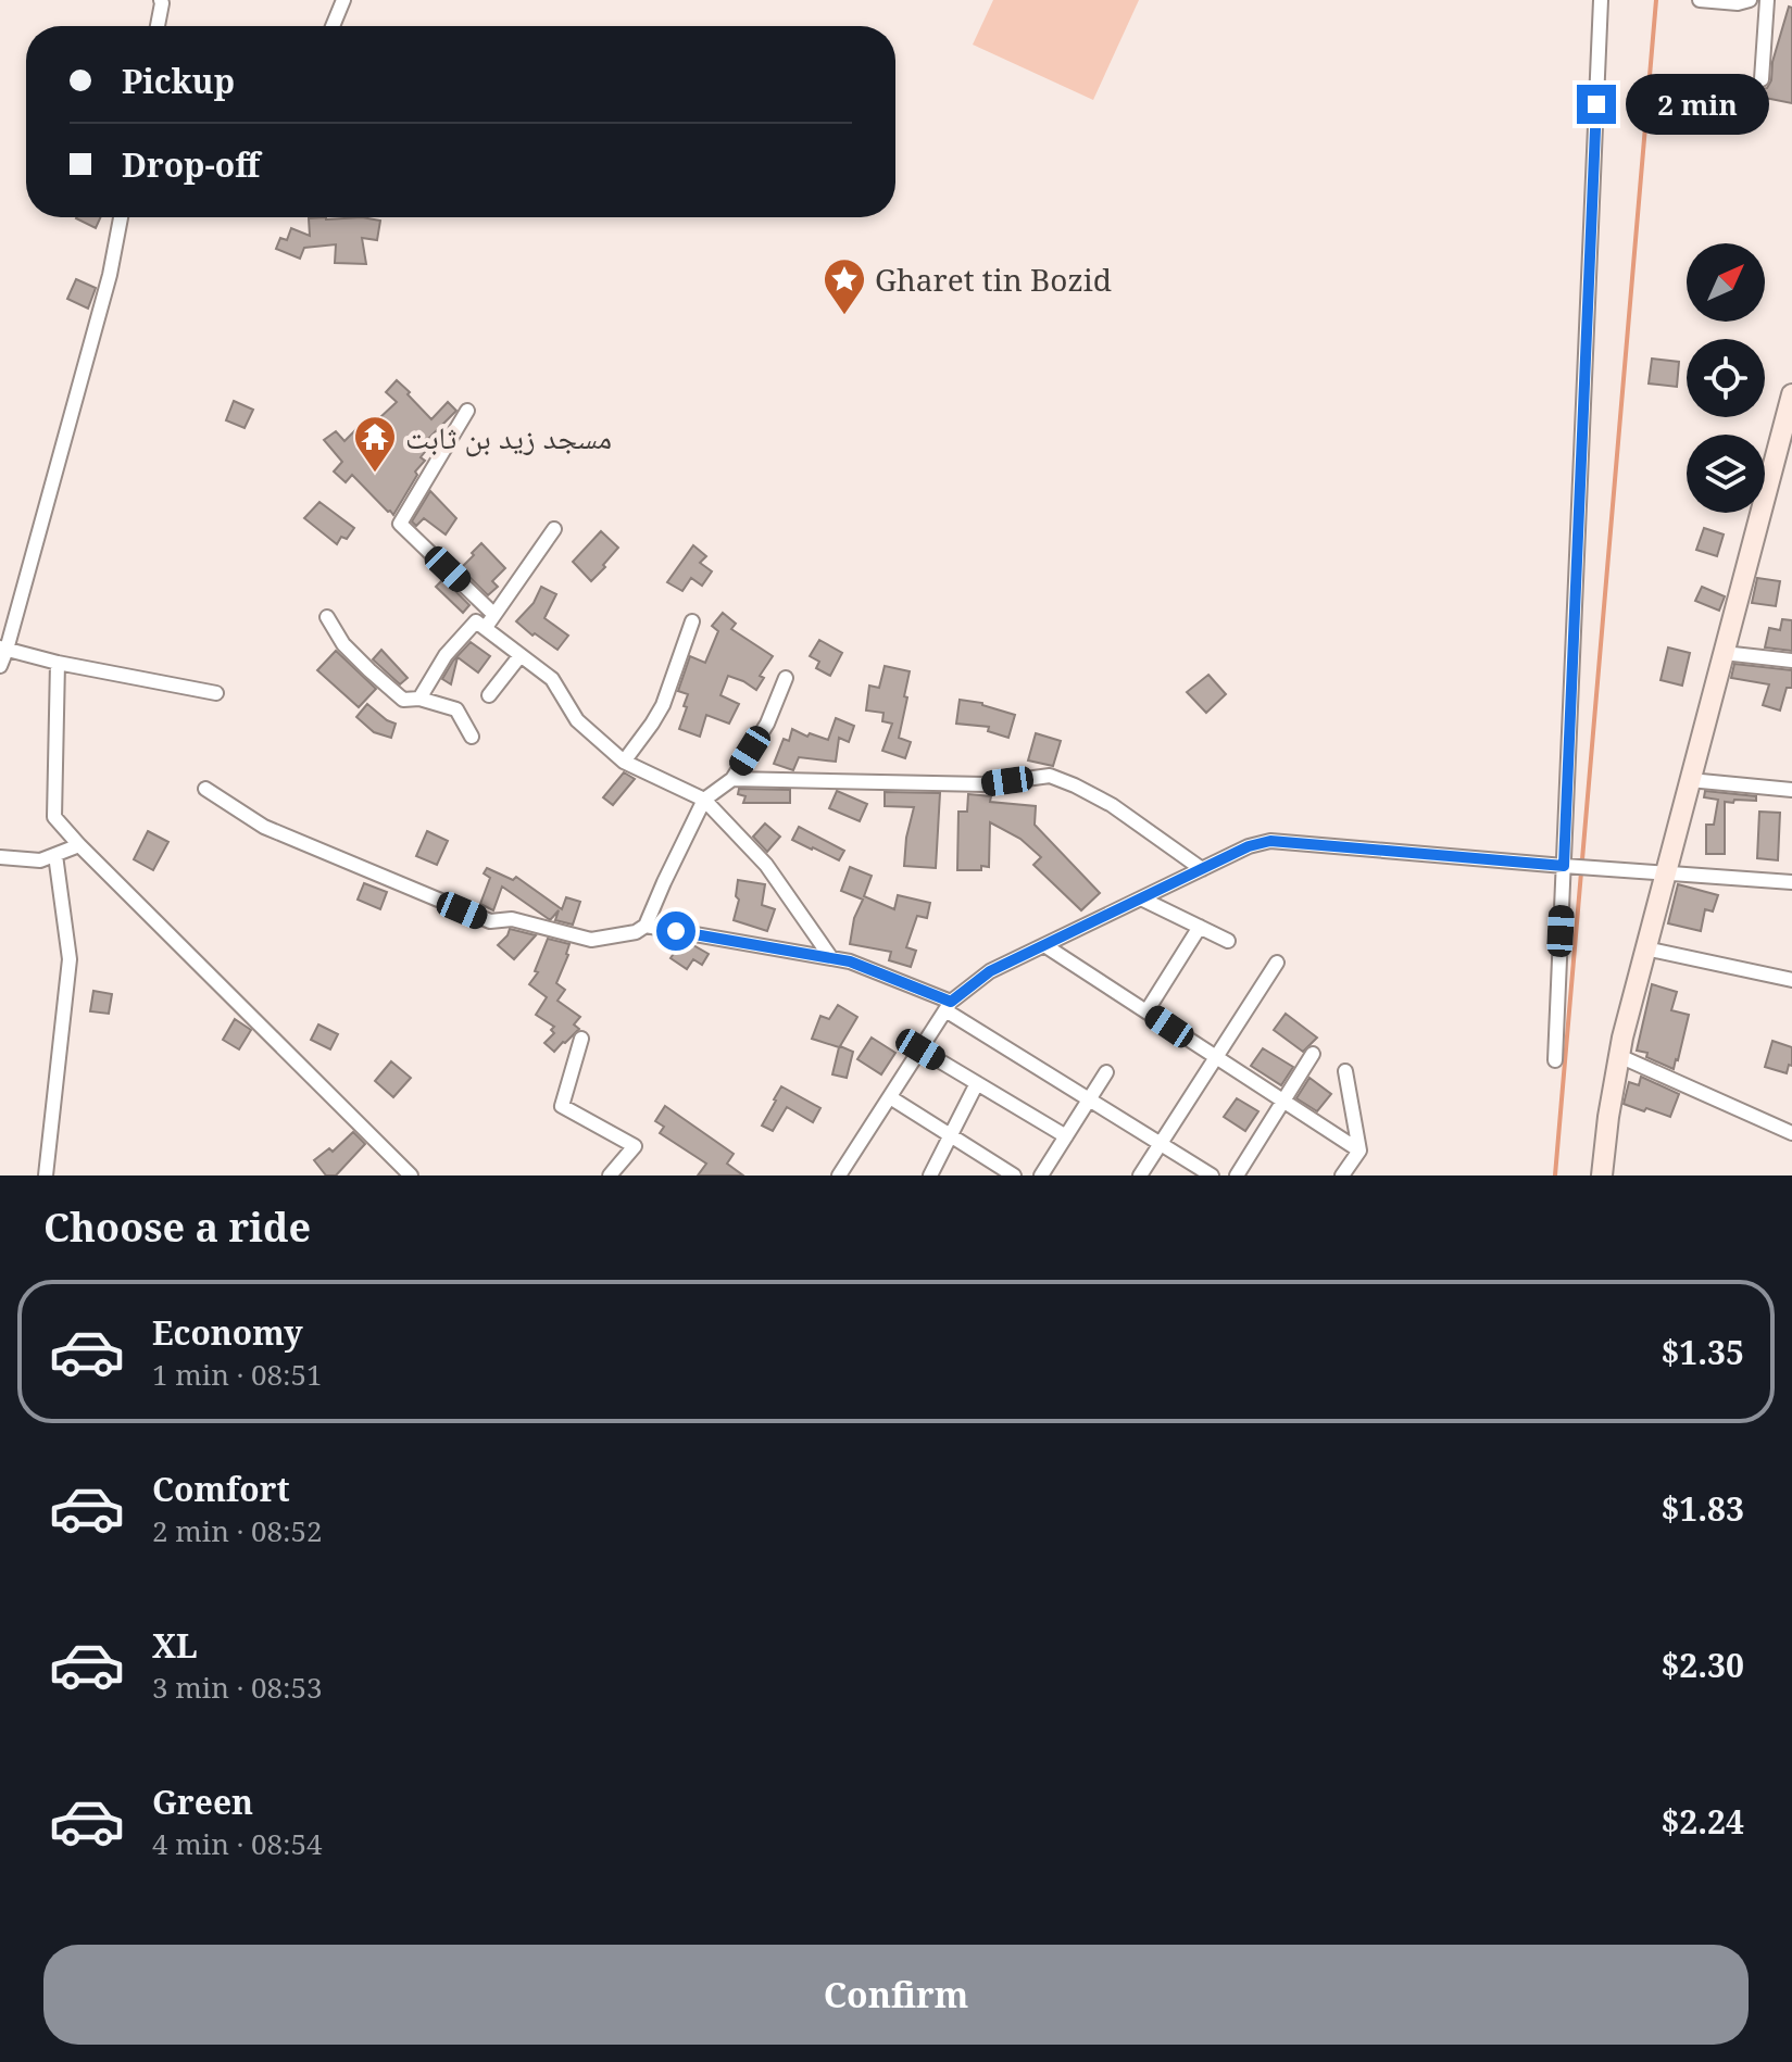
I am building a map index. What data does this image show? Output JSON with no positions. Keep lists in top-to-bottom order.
{
  "places": {
    "place": ["Gharet tin Bozid"],
    "temple": ["مسجد زيد بن ثابت"]
  },
  "north": "top right",
  "page": {
    "banner": ["Pickup", "Drop-off"],
    "bubble": "2 min",
    "heading": "Choose a ride",
    "list": [
      {
        "name": "Economy",
        "note": "1 min · 08:51",
        "value": "$1.35"
      },
      {
        "name": "Comfort",
        "note": "2 min · 08:52",
        "value": "$1.83"
      },
      {
        "name": "XL",
        "note": "3 min · 08:53",
        "value": "$2.30"
      },
      {
        "name": "Green",
        "note": "4 min · 08:54",
        "value": "$2.24"
      }
    ],
    "buttons": "Confirm"
  }
}
